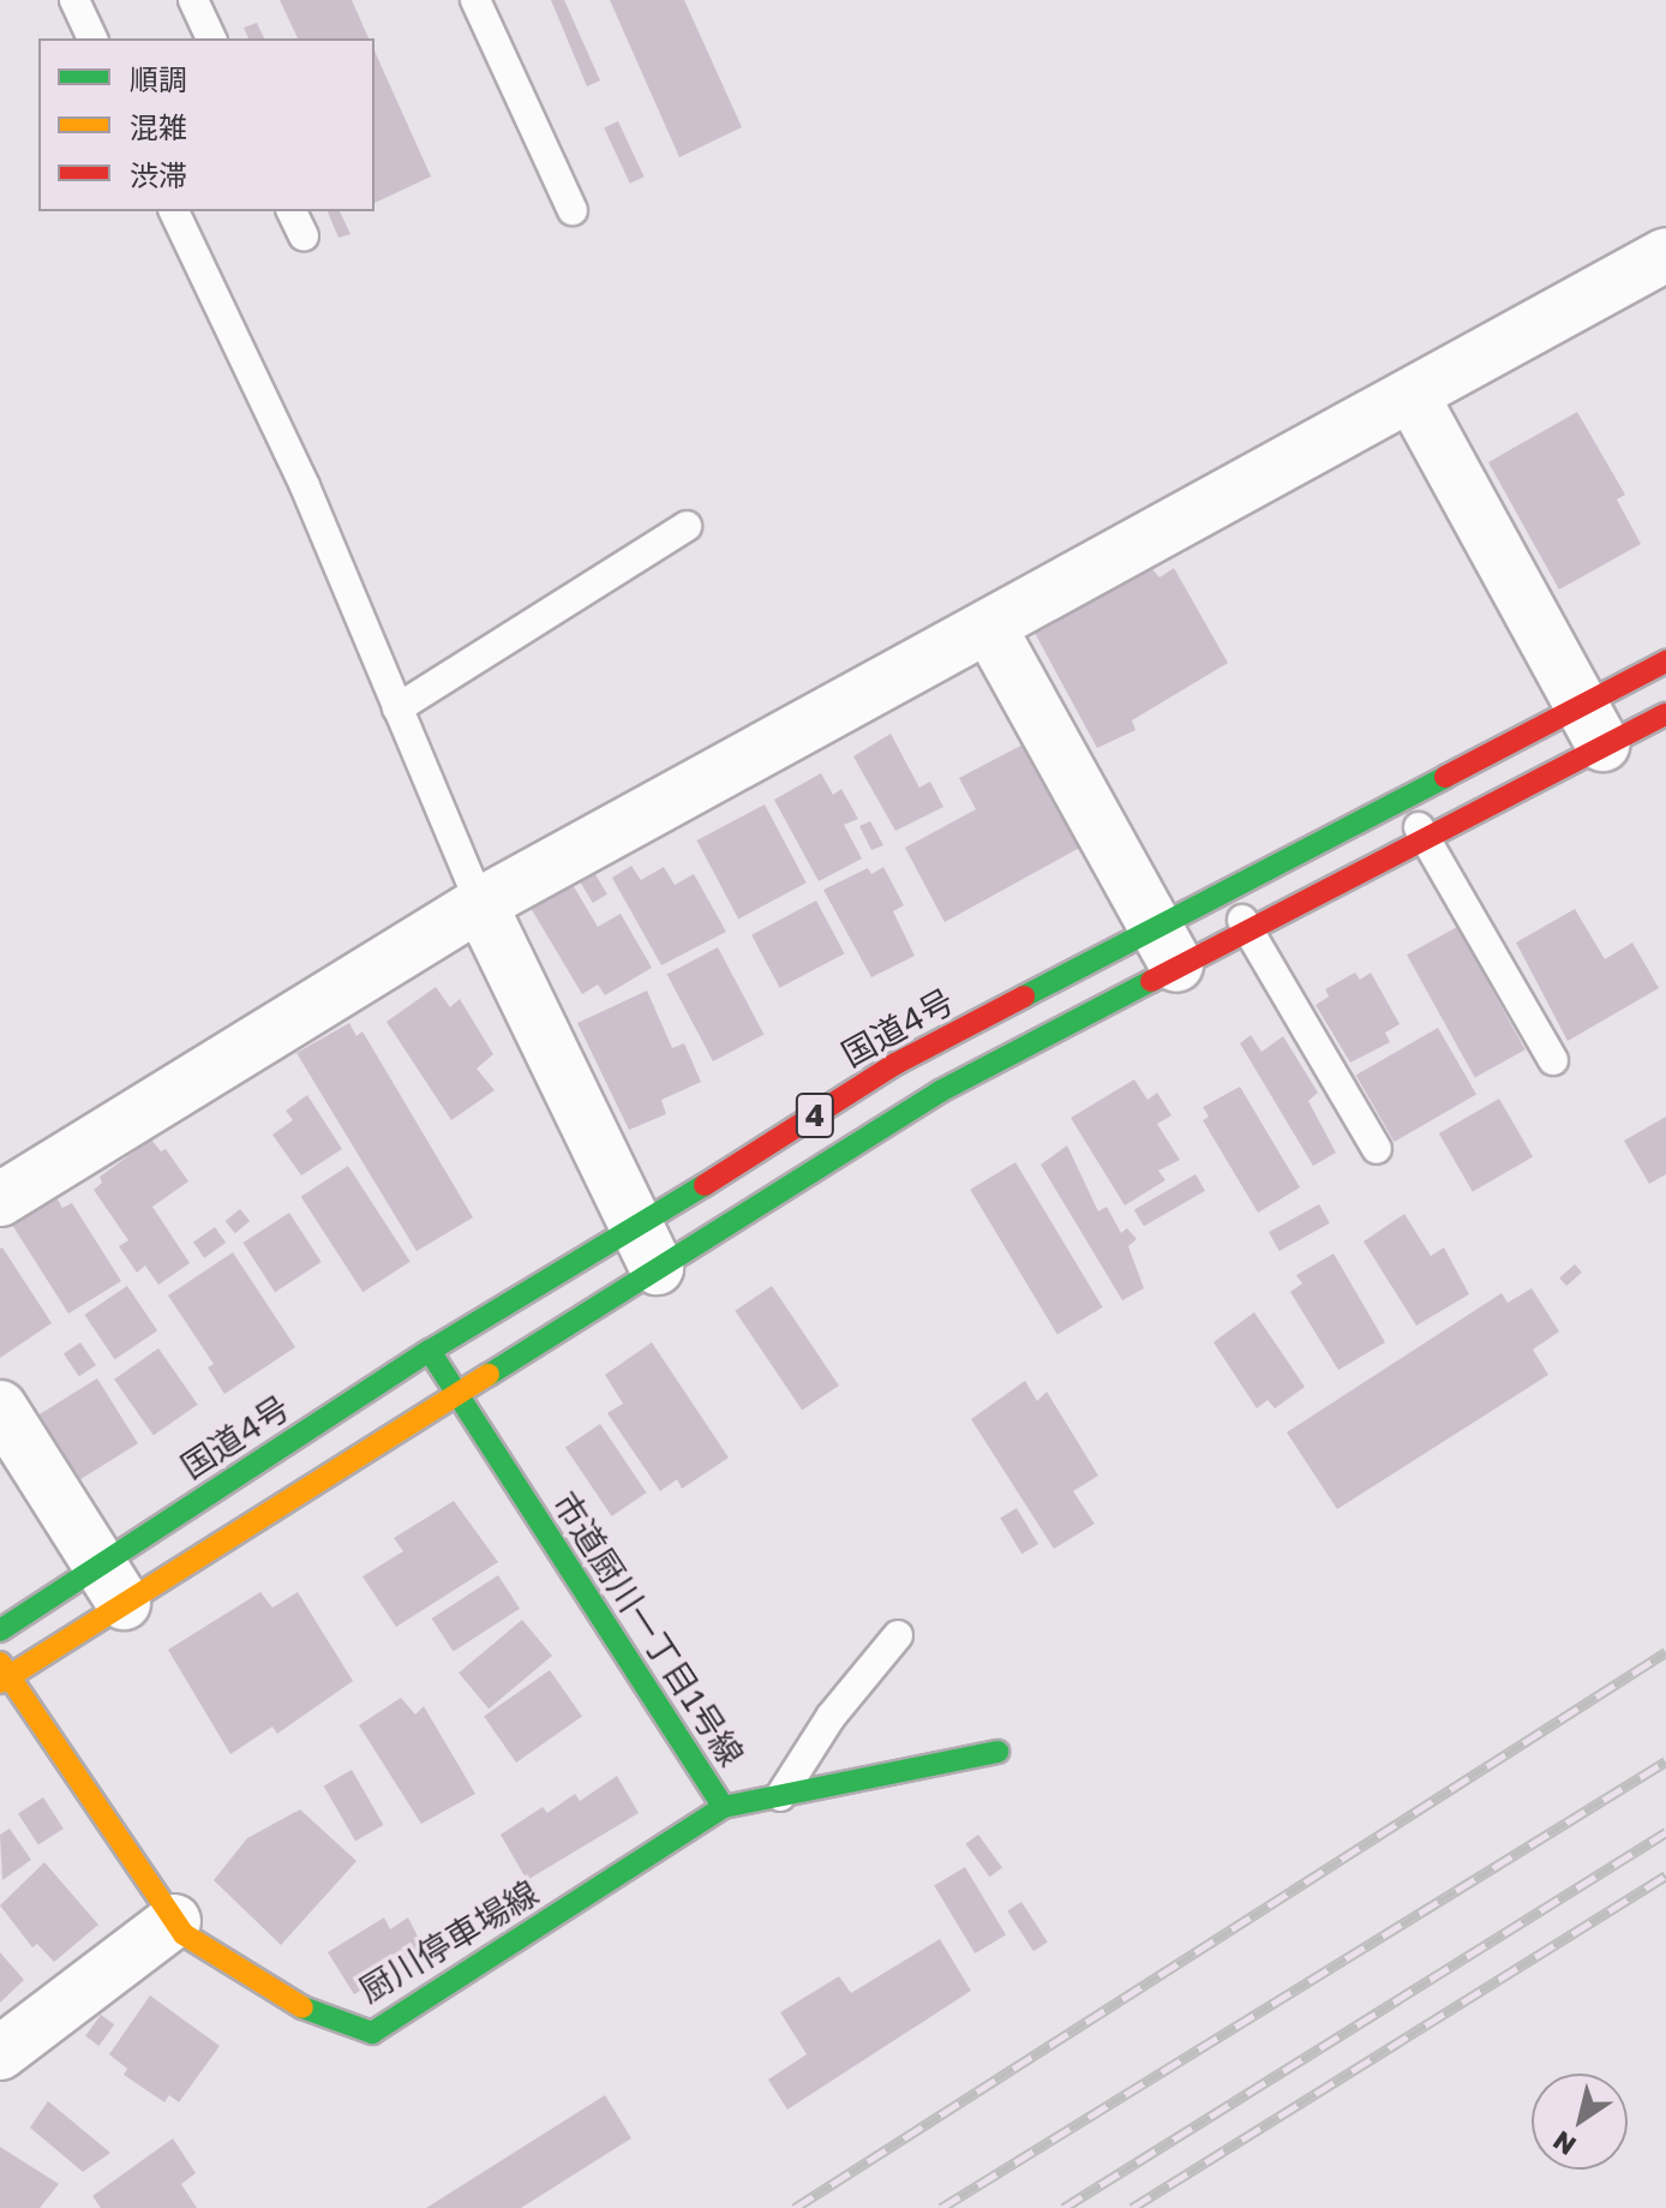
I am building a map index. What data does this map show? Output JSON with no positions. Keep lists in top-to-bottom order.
{
  "streets": {
    "main road": [
      "国道4号",
      "4",
      "市道厨川一丁目1号線",
      "厨川停車場線"
    ]
  },
  "crossings": [
    ["国道4号", "市道厨川一丁目1号線"],
    ["国道4号", "厨川停車場線"],
    ["市道厨川一丁目1号線", "厨川停車場線"]
  ],
  "legend": ["順調", "混雑", "渋滞"],
  "north": "bottom left"
}
